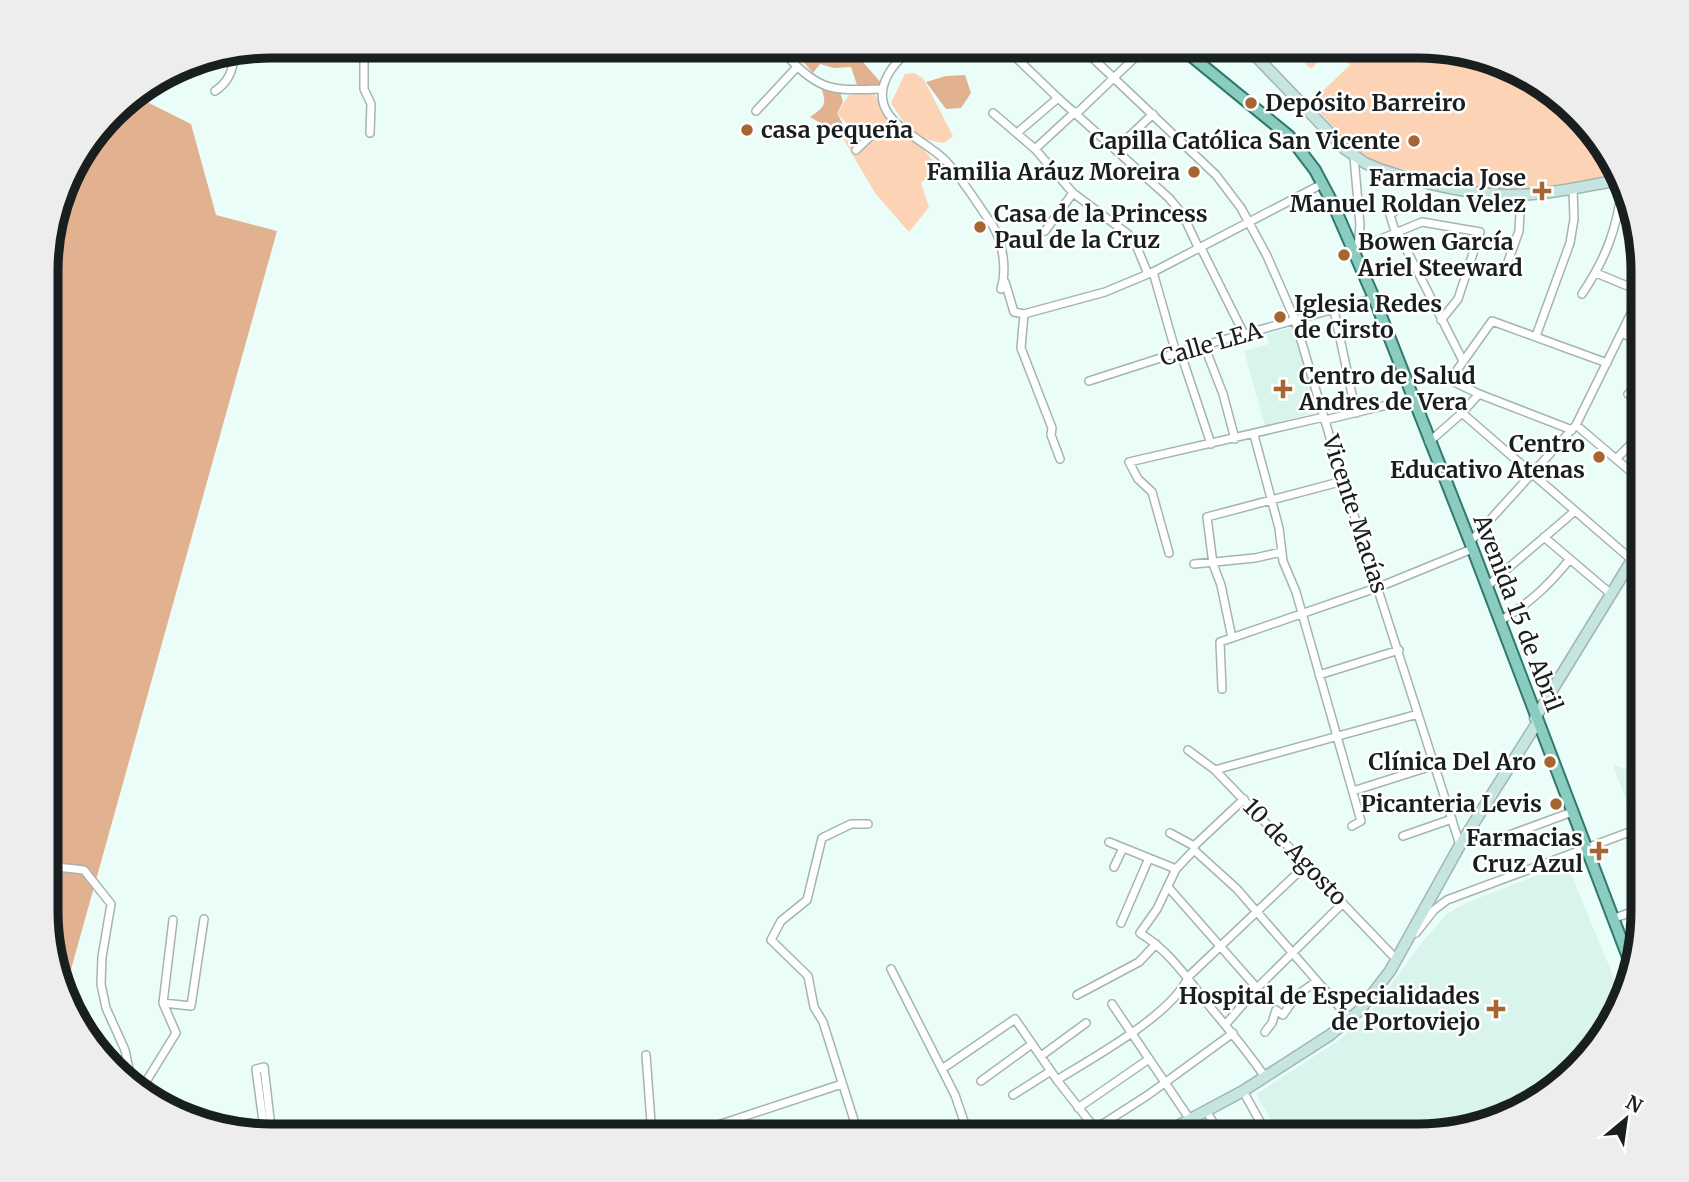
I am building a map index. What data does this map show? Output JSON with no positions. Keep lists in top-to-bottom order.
{
  "streets": {
    "main road": ["Avenida 15 de Abril"],
    "street": ["Calle LEA", "Vicente Macías", "10 de Agosto"]
  },
  "crossings": [
    ["Calle LEA", "Vicente Macías"],
    ["Calle LEA", "Avenida 15 de Abril"]
  ],
  "places": {
    "other": [
      "Depósito Barreiro",
      "casa pequeña",
      "Capilla Católica San Vicente",
      "Familia Aráuz Moreira",
      "Casa de la Princess Paul de la Cruz",
      "Bowen García Ariel Steeward",
      "Iglesia Redes de Cirsto",
      "Centro Educativo Atenas",
      "Clínica Del Aro",
      "Picanteria Levis"
    ],
    "health": [
      "Farmacia Jose Manuel Roldan Velez",
      "Centro de Salud Andres de Vera",
      "Farmacias Cruz Azul",
      "Hospital de Especialidades de Portoviejo"
    ]
  },
  "north": "top right"
}
